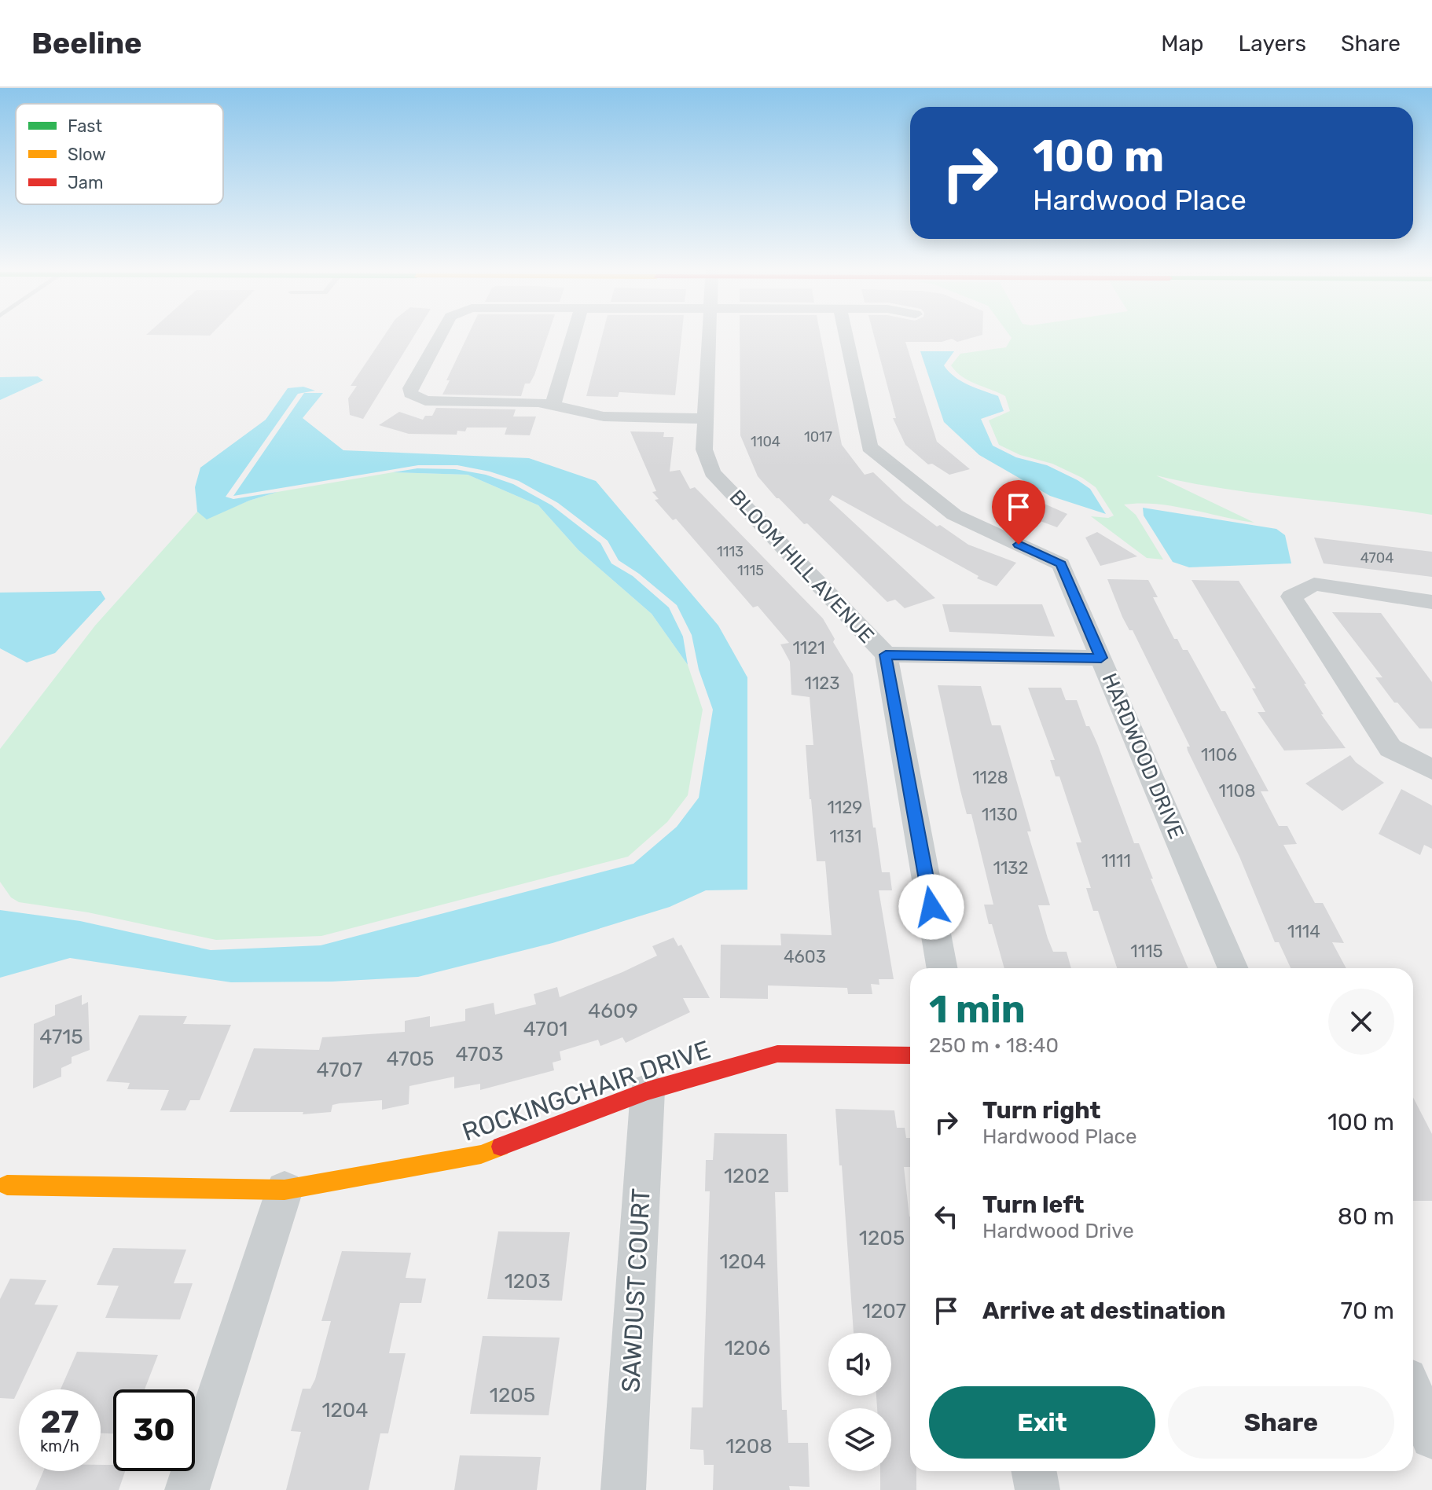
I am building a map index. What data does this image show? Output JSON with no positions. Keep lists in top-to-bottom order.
{
  "streets": {
    "main road": ["ROCKINGCHAIR DRIVE"],
    "street": ["BLOOM HILL AVENUE", "HARDWOOD DRIVE", "SAWDUST COURT"]
  },
  "crossings": [
    ["ROCKINGCHAIR DRIVE", "SAWDUST COURT"]
  ],
  "house_numbers": [
    "1017",
    "1104",
    "1113",
    "4704",
    "1115",
    "1121",
    "1123",
    "1106",
    "1128",
    "1108",
    "1129",
    "1130",
    "1131",
    "1111",
    "1132",
    "1114",
    "1115",
    "4603",
    "4609",
    "4701",
    "4715",
    "4703",
    "4705",
    "4707",
    "1202",
    "1205",
    "1204",
    "1203",
    "1207",
    "1206",
    "1205",
    "1204",
    "1208"
  ],
  "legend": ["Fast", "Slow", "Jam"],
  "page": {
    "header": "Beeline",
    "nav": ["Map", "Layers", "Share"],
    "turn": ["100 m", "Hardwood Place"],
    "heading": ["1 min", "250 m · 18:40"],
    "list": [
      {
        "name": "Turn right",
        "note": "Hardwood Place",
        "value": "100 m"
      },
      {
        "name": "Turn left",
        "note": "Hardwood Drive",
        "value": "80 m"
      },
      {
        "name": "Arrive at destination",
        "value": "70 m"
      }
    ],
    "buttons": ["Exit", "Share"],
    "speed": "27 km/h",
    "limit": "30"
  }
}
